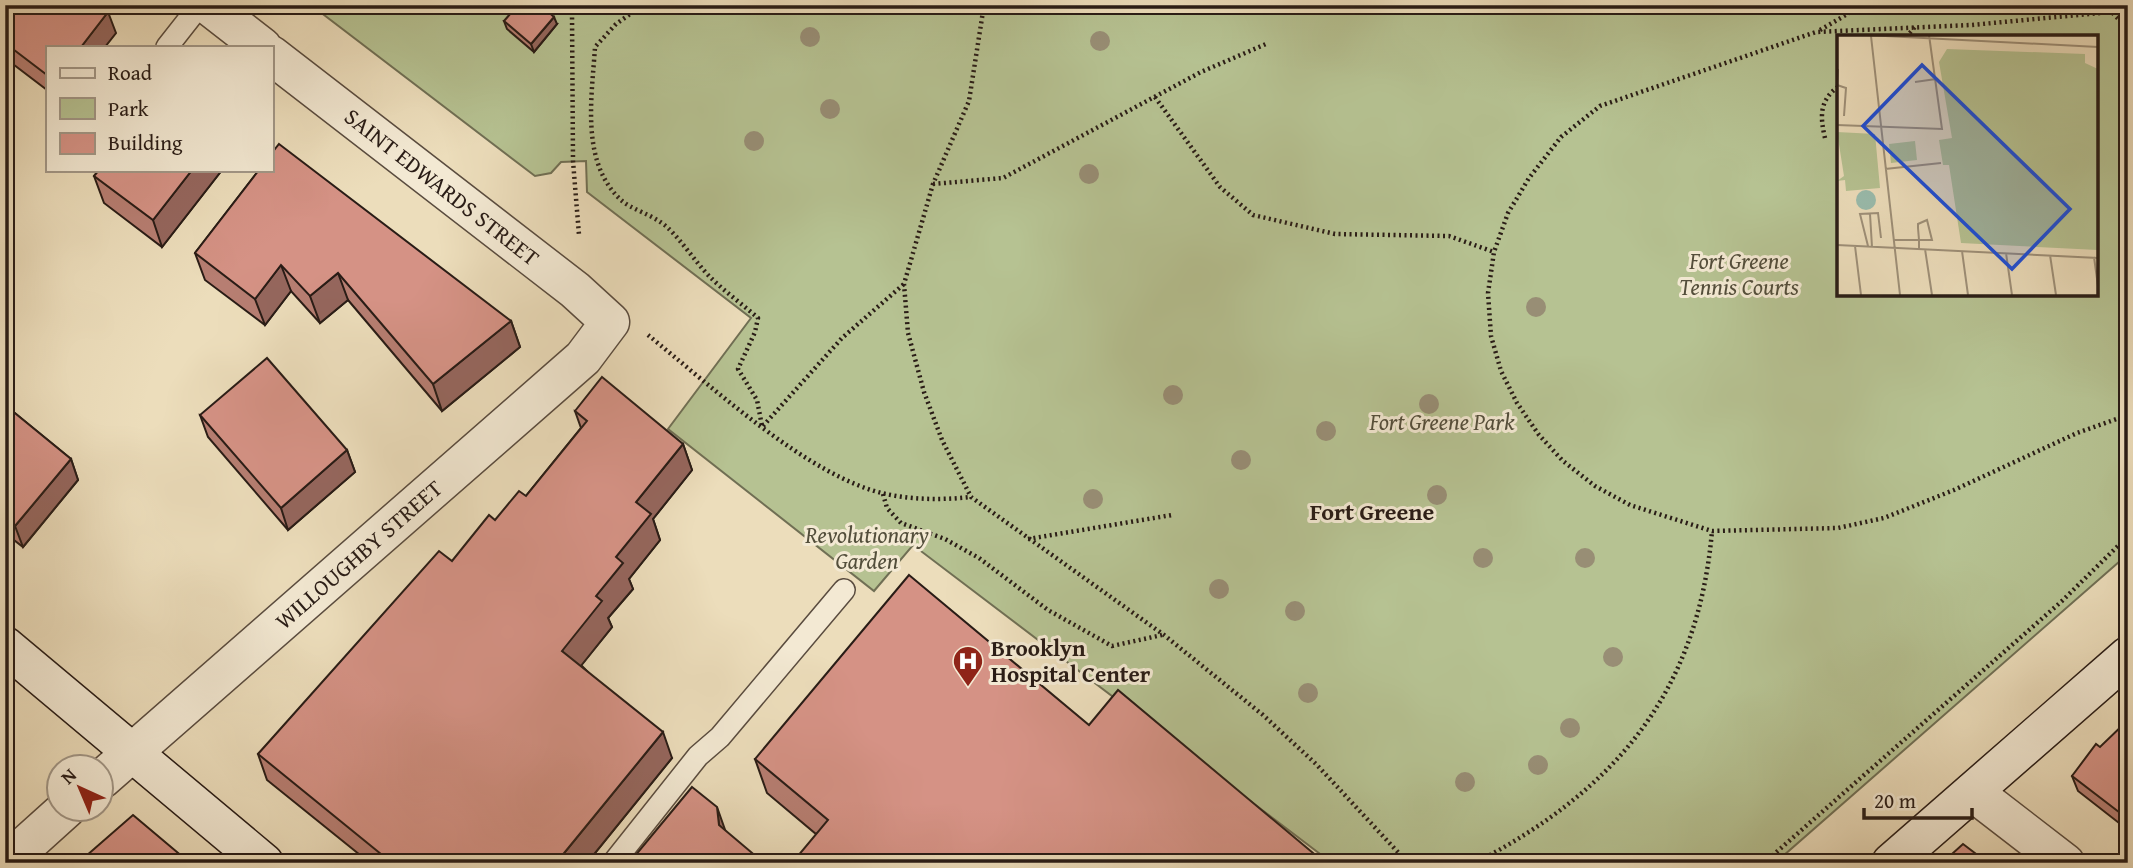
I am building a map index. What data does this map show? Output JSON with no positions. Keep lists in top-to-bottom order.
{
  "streets": {
    "street": ["SAINT EDWARDS STREET", "WILLOUGHBY STREET"]
  },
  "crossings": [
    ["SAINT EDWARDS STREET", "WILLOUGHBY STREET"]
  ],
  "districts": ["Fort Greene"],
  "parks": ["Fort Greene Tennis Courts", "Fort Greene Park", "Revolutionary Garden"],
  "places": {
    "hospital": ["Brooklyn Hospital Center"]
  },
  "legend": ["Road", "Park", "Building"],
  "scale_bar": "20 m",
  "north": "top left"
}
